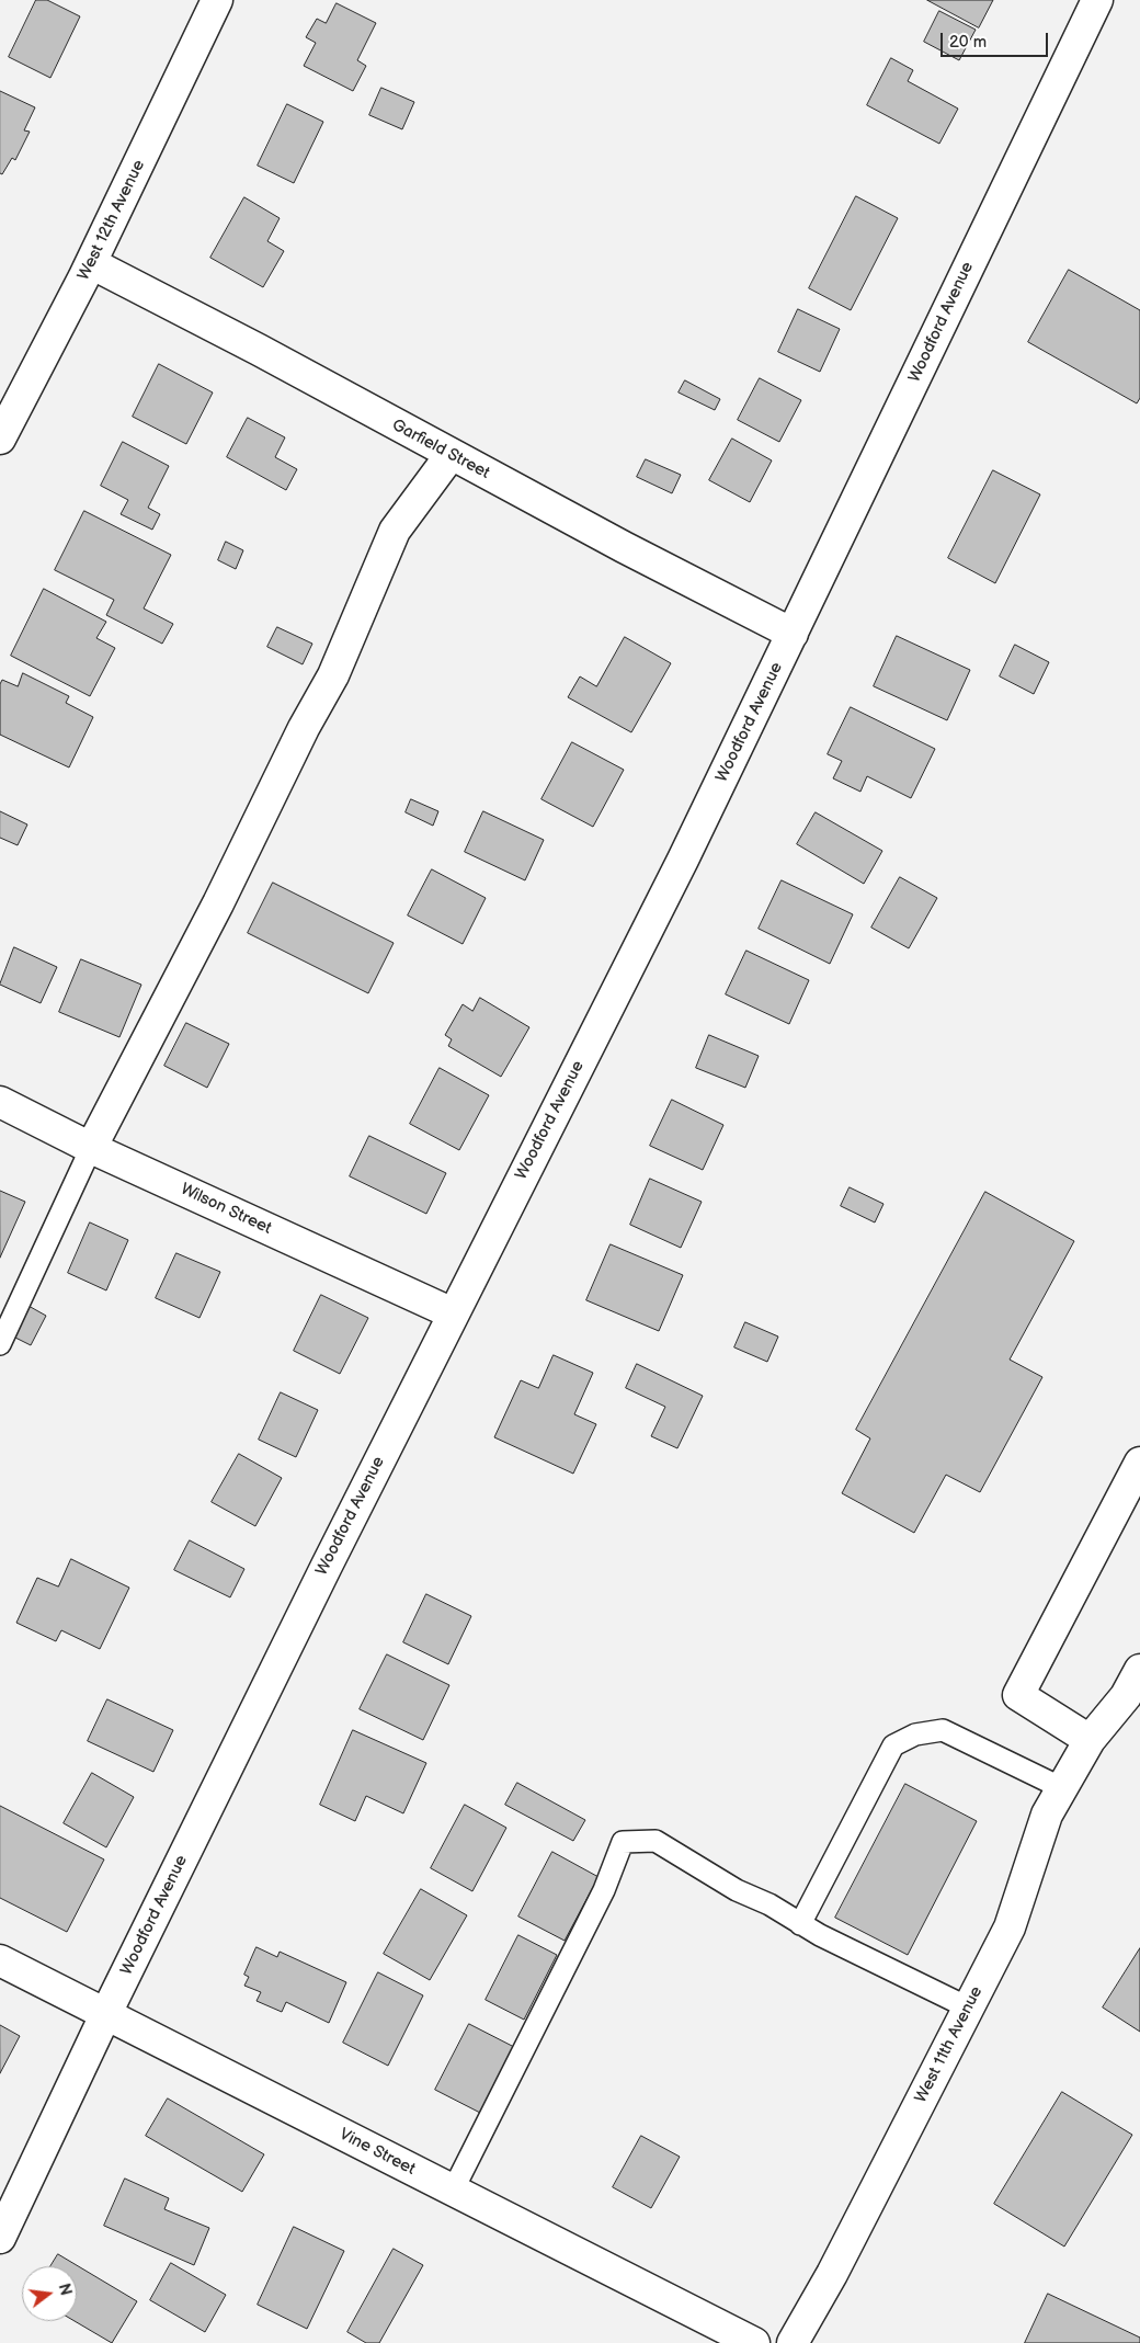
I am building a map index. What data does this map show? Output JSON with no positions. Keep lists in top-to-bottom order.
{
  "streets": {
    "street": [
      "West 12th Avenue",
      "Woodford Avenue",
      "Garfield Street",
      "Wilson Street",
      "West 11th Avenue",
      "Vine Street"
    ]
  },
  "crossings": [
    ["West 12th Avenue", "Garfield Street"],
    ["Woodford Avenue", "Garfield Street"],
    ["Woodford Avenue", "Wilson Street"],
    ["Woodford Avenue", "Vine Street"]
  ],
  "scale_bar": "20 m",
  "north": "right"
}
